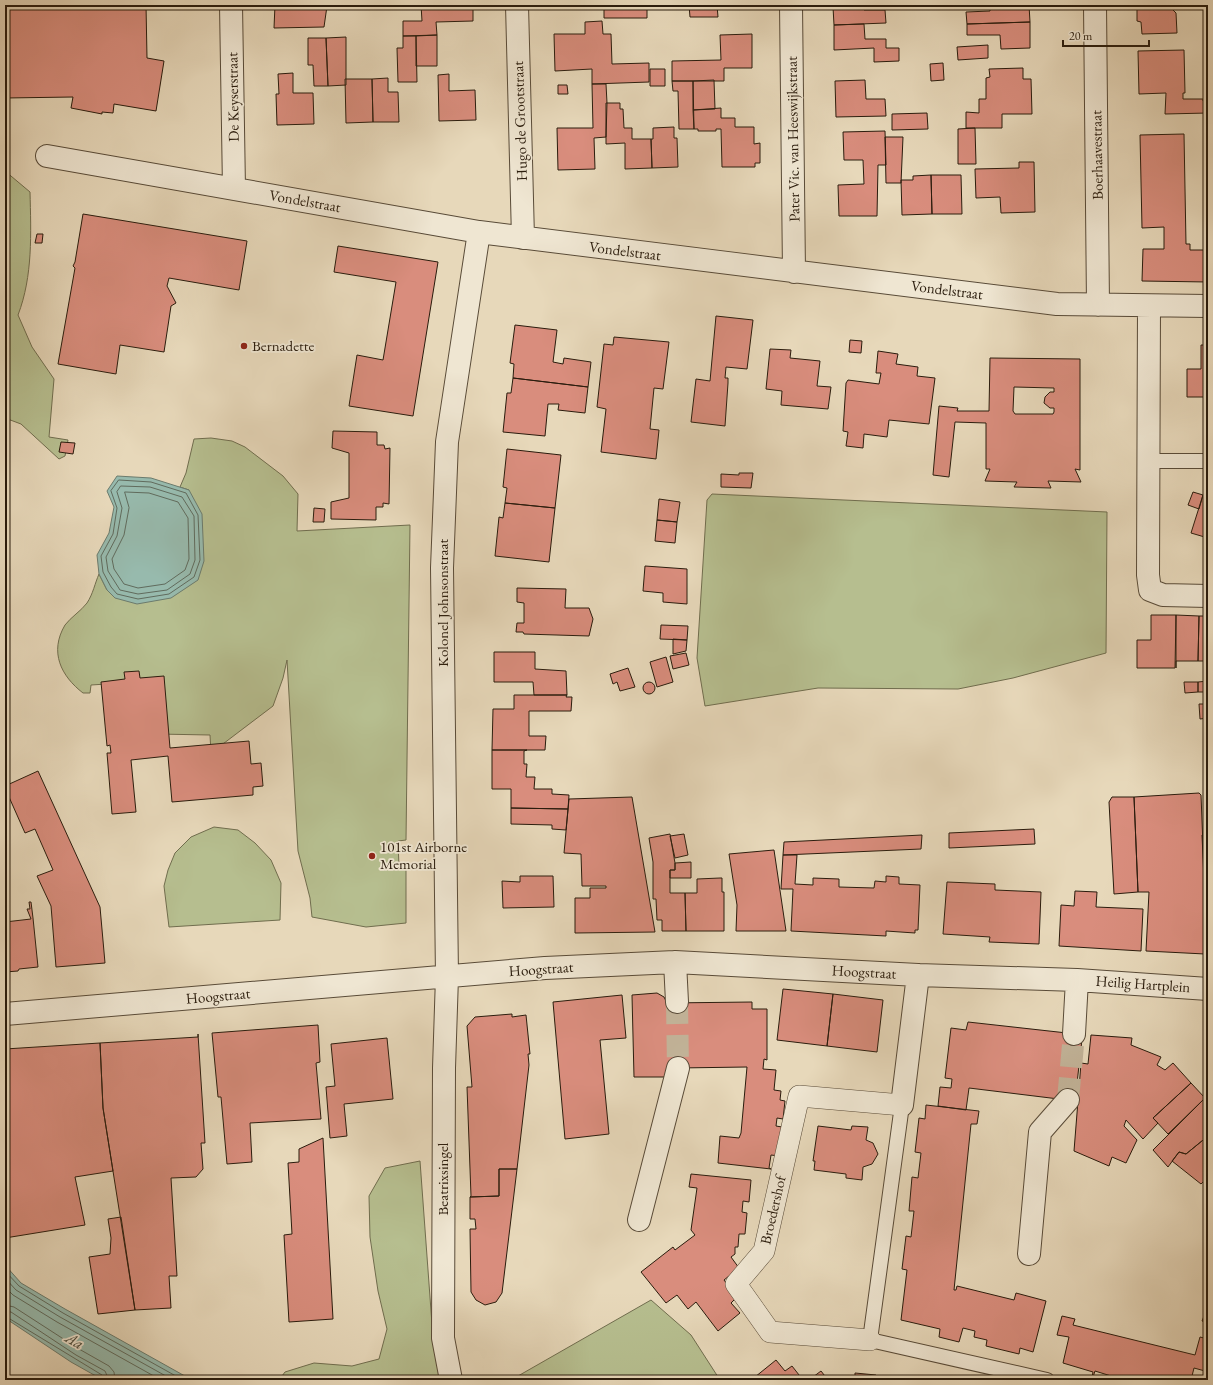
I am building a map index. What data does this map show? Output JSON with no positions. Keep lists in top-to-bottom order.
{
  "streets": {
    "street": [
      "De Keyserstraat",
      "Hugo de Grootstraat",
      "Pater Vic. van Heeswijkstraat",
      "Boerhaavestraat",
      "Vondelstraat",
      "Kolonel Johnsonstraat",
      "Hoogstraat",
      "Heilig Hartplein",
      "Beatrixsingel",
      "Broedershof"
    ]
  },
  "crossings": [
    ["De Keyserstraat", "Vondelstraat"],
    ["Hugo de Grootstraat", "Vondelstraat"],
    ["Pater Vic. van Heeswijkstraat", "Vondelstraat"],
    ["Boerhaavestraat", "Vondelstraat"],
    ["Vondelstraat", "Kolonel Johnsonstraat"],
    ["Kolonel Johnsonstraat", "Hoogstraat"],
    ["Kolonel Johnsonstraat", "Beatrixsingel"],
    ["Hoogstraat", "Heilig Hartplein"],
    ["Hoogstraat", "Beatrixsingel"]
  ],
  "water": ["Aa"],
  "places": ["Bernadette", "101st Airborne Memorial"],
  "scale_bar": "20 m"
}
